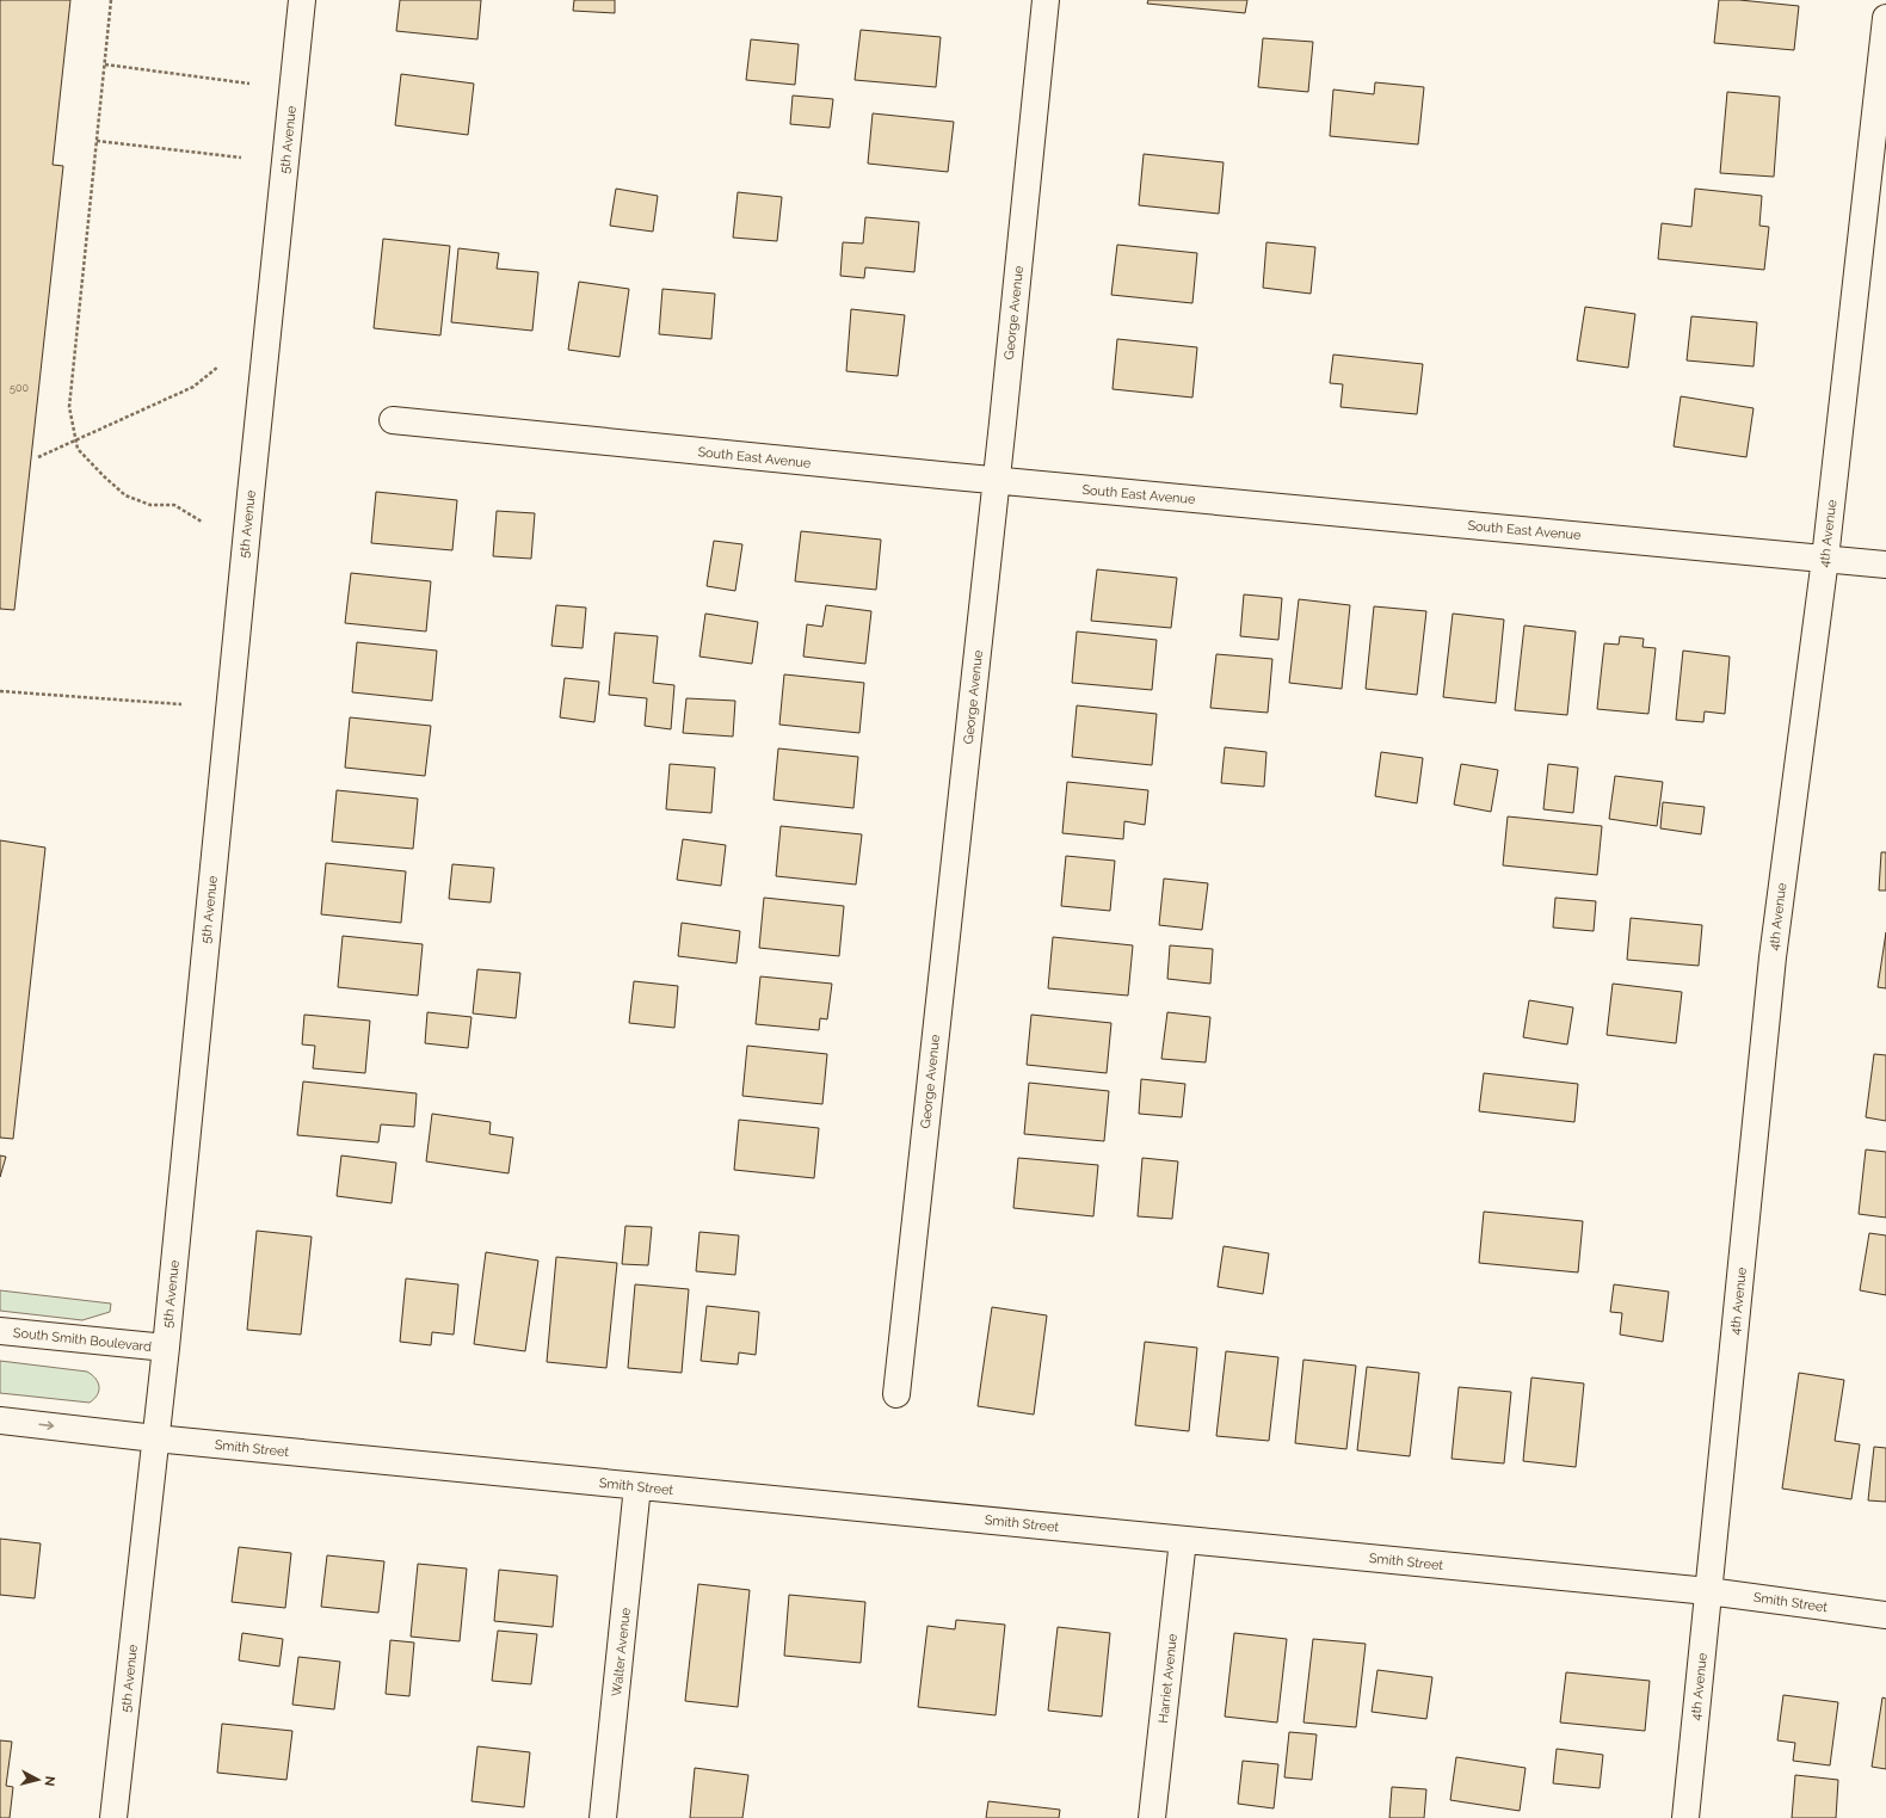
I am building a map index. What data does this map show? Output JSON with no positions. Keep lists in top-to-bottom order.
{
  "streets": {
    "street": [
      "5th Avenue",
      "George Avenue",
      "South East Avenue",
      "4th Avenue",
      "South Smith Boulevard",
      "Smith Street",
      "Walter Avenue",
      "Harriet Avenue"
    ]
  },
  "crossings": [
    ["5th Avenue", "South Smith Boulevard"],
    ["5th Avenue", "Smith Street"],
    ["George Avenue", "South East Avenue"],
    ["South East Avenue", "4th Avenue"],
    ["4th Avenue", "Smith Street"],
    ["Smith Street", "Walter Avenue"],
    ["Smith Street", "Harriet Avenue"]
  ],
  "house_numbers": ["500"],
  "north": "right"
}
